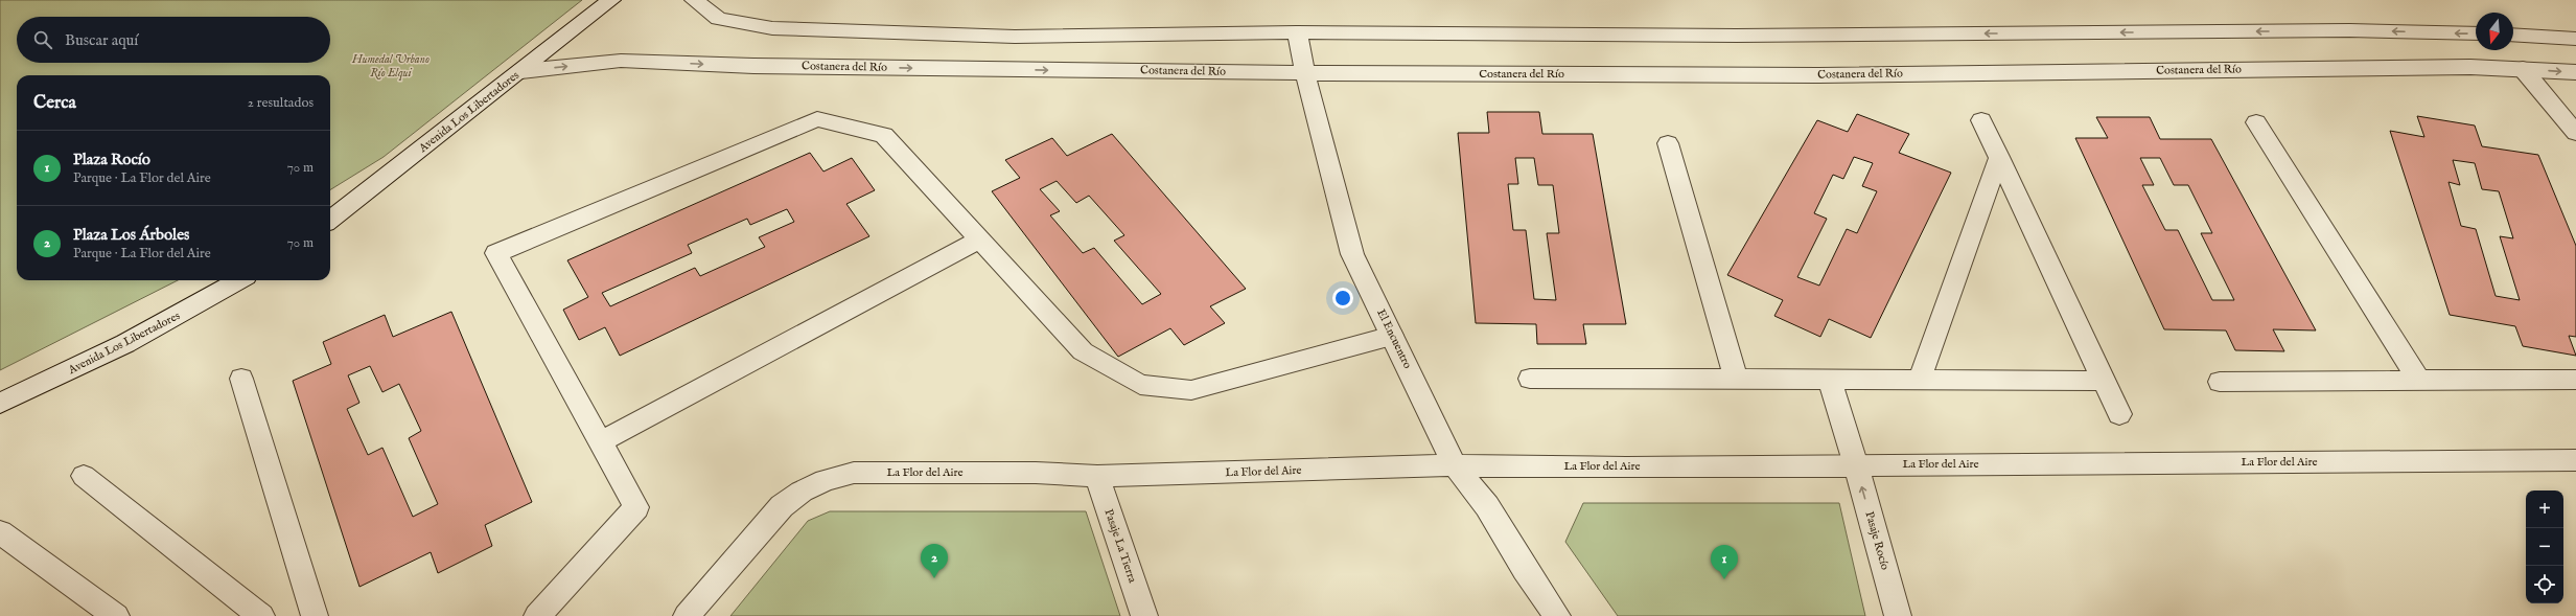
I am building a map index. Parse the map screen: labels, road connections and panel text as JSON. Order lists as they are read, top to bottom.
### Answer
{
  "streets": {
    "street": [
      "Costanera del Río",
      "Avenida Los Libertadores",
      "El Encuentro",
      "La Flor del Aire",
      "Pasaje Rocío",
      "Pasaje La Tierra"
    ]
  },
  "crossings": [
    ["Costanera del Río", "Avenida Los Libertadores"],
    ["Costanera del Río", "El Encuentro"],
    ["El Encuentro", "La Flor del Aire"],
    ["La Flor del Aire", "Pasaje Rocío"],
    ["La Flor del Aire", "Pasaje La Tierra"]
  ],
  "one_way": ["Pasaje Rocío"],
  "parks": ["Humedal Urbano Río Elqui"],
  "north": "bottom",
  "page": {
    "search": "Buscar aquí",
    "heading": ["Cerca", "2 resultados"],
    "list": [
      {
        "mark": "1",
        "name": "Plaza Rocío",
        "note": "Parque · La Flor del Aire",
        "value": "70 m"
      },
      {
        "mark": "2",
        "name": "Plaza Los Árboles",
        "note": "Parque · La Flor del Aire",
        "value": "70 m"
      }
    ],
    "map_buttons": ["+", "−"],
    "pins": ["2", "1"]
  }
}
